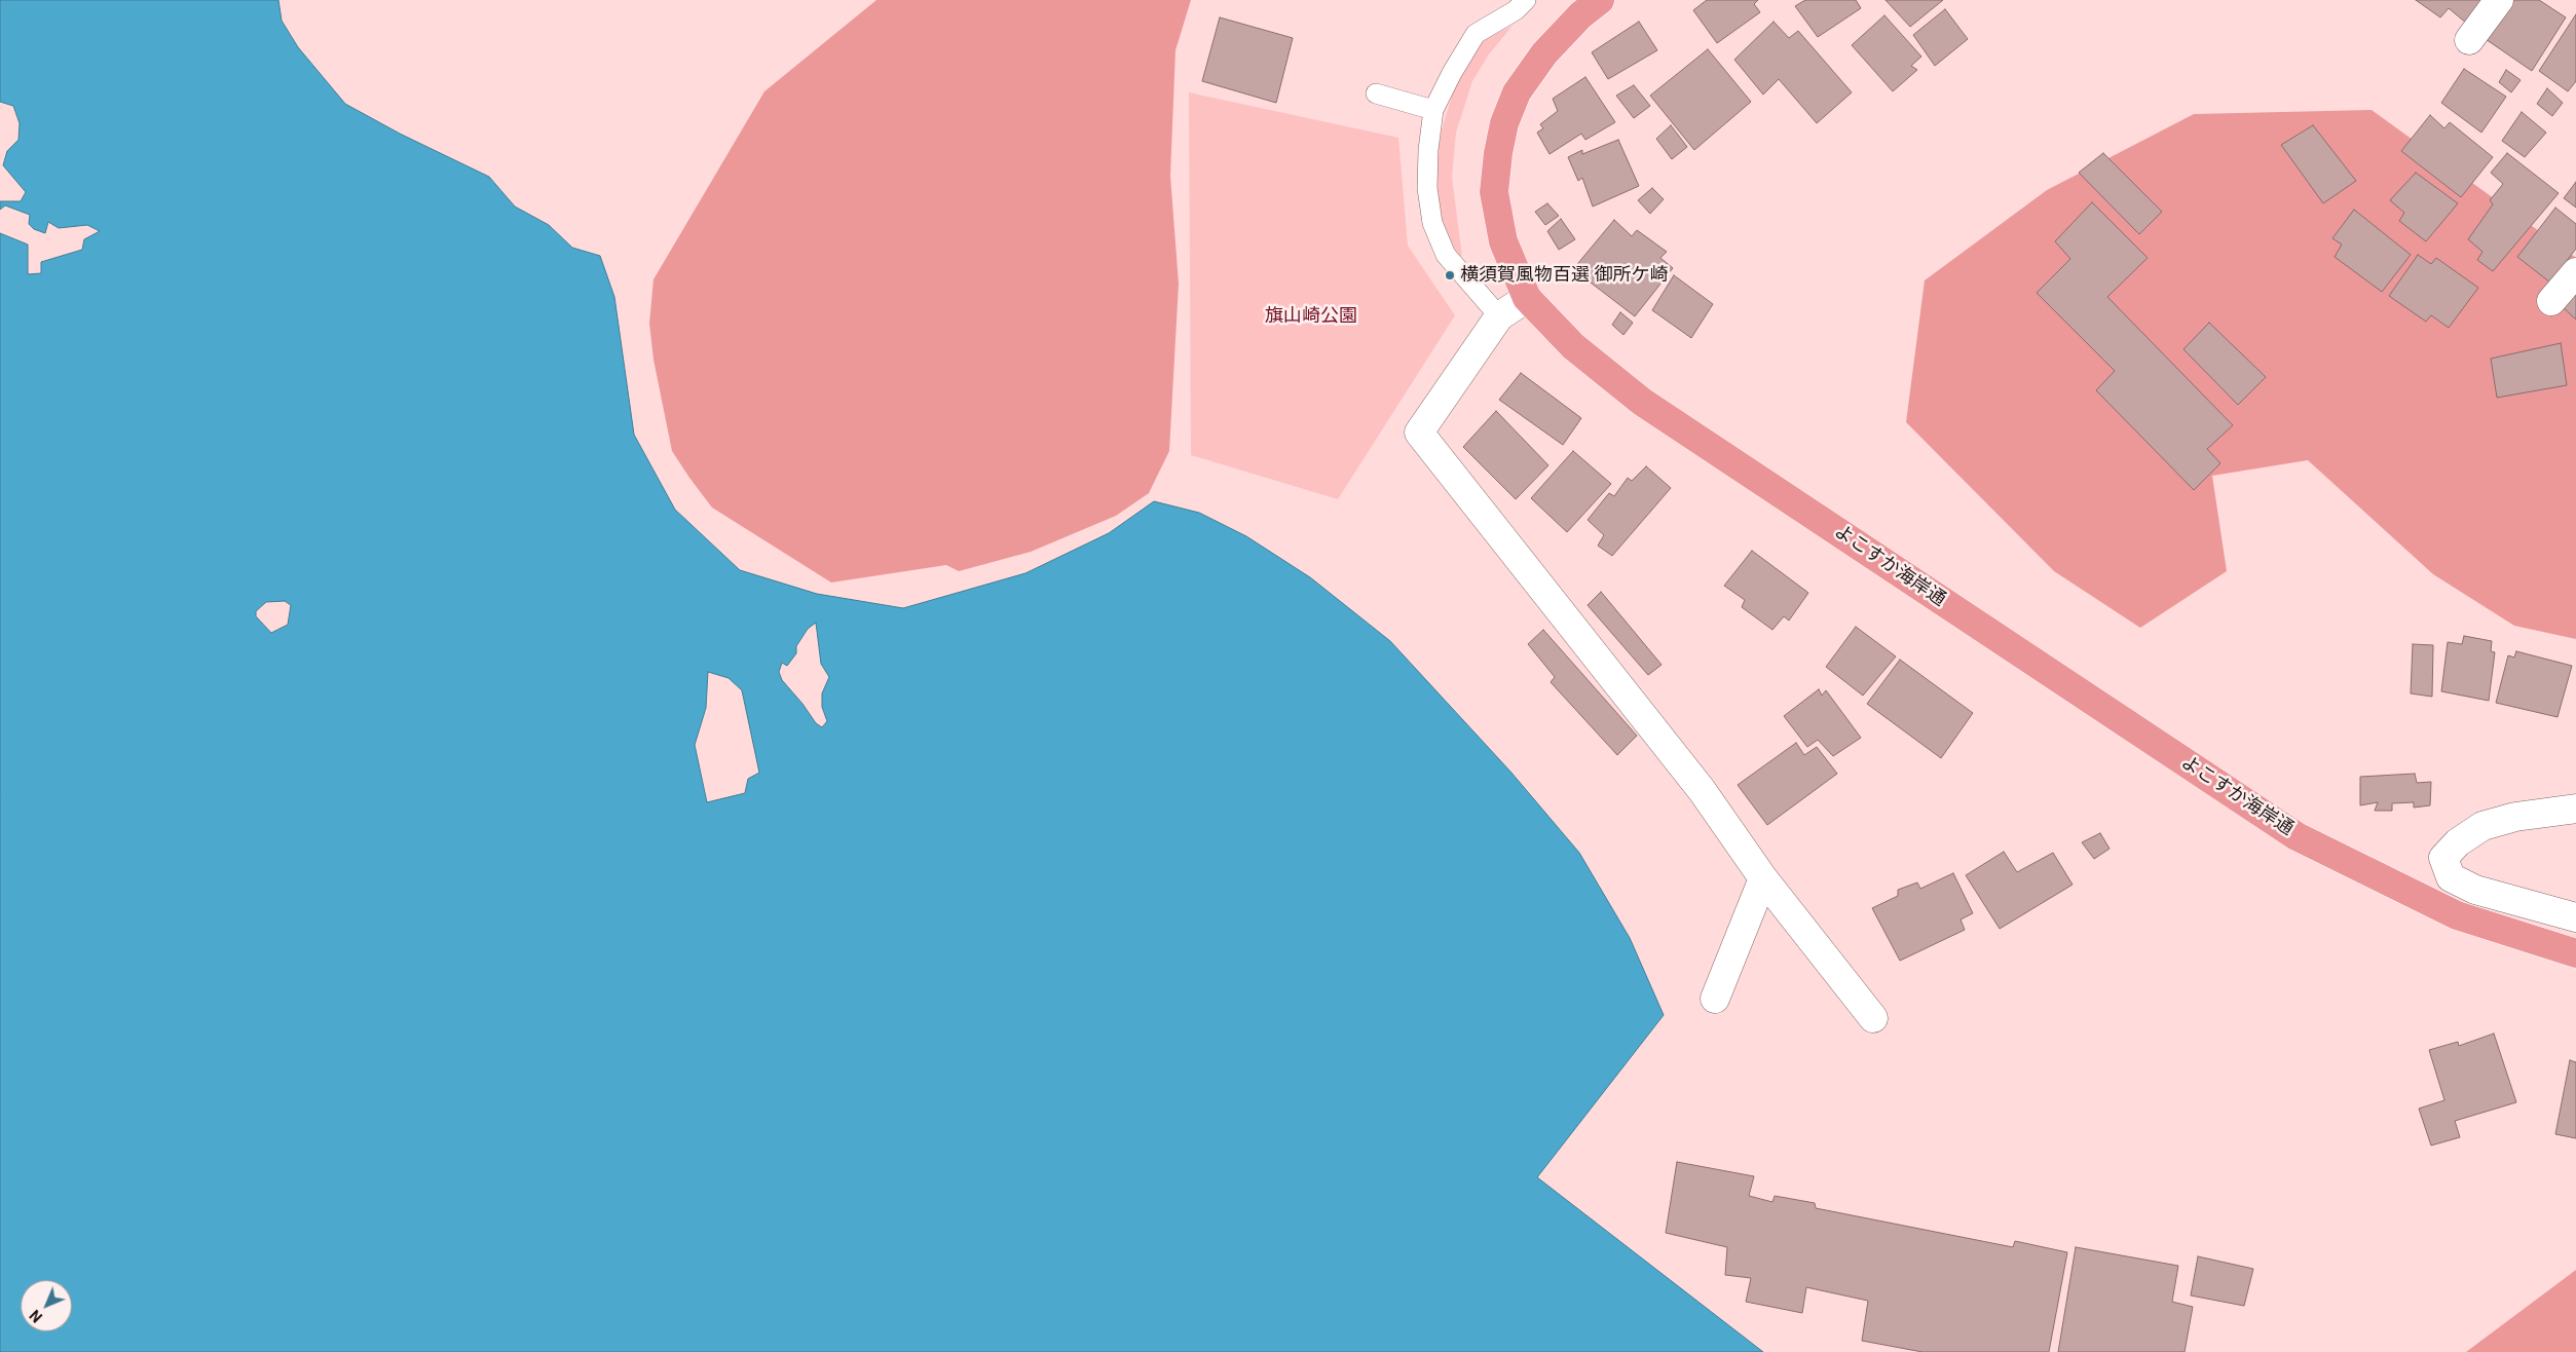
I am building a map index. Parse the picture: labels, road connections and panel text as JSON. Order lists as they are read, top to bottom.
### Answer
{
  "streets": {
    "highway": ["よこすか海岸通"]
  },
  "parks": ["旗山崎公園"],
  "places": ["横須賀風物百選 御所ケ崎"],
  "north": "bottom left"
}
